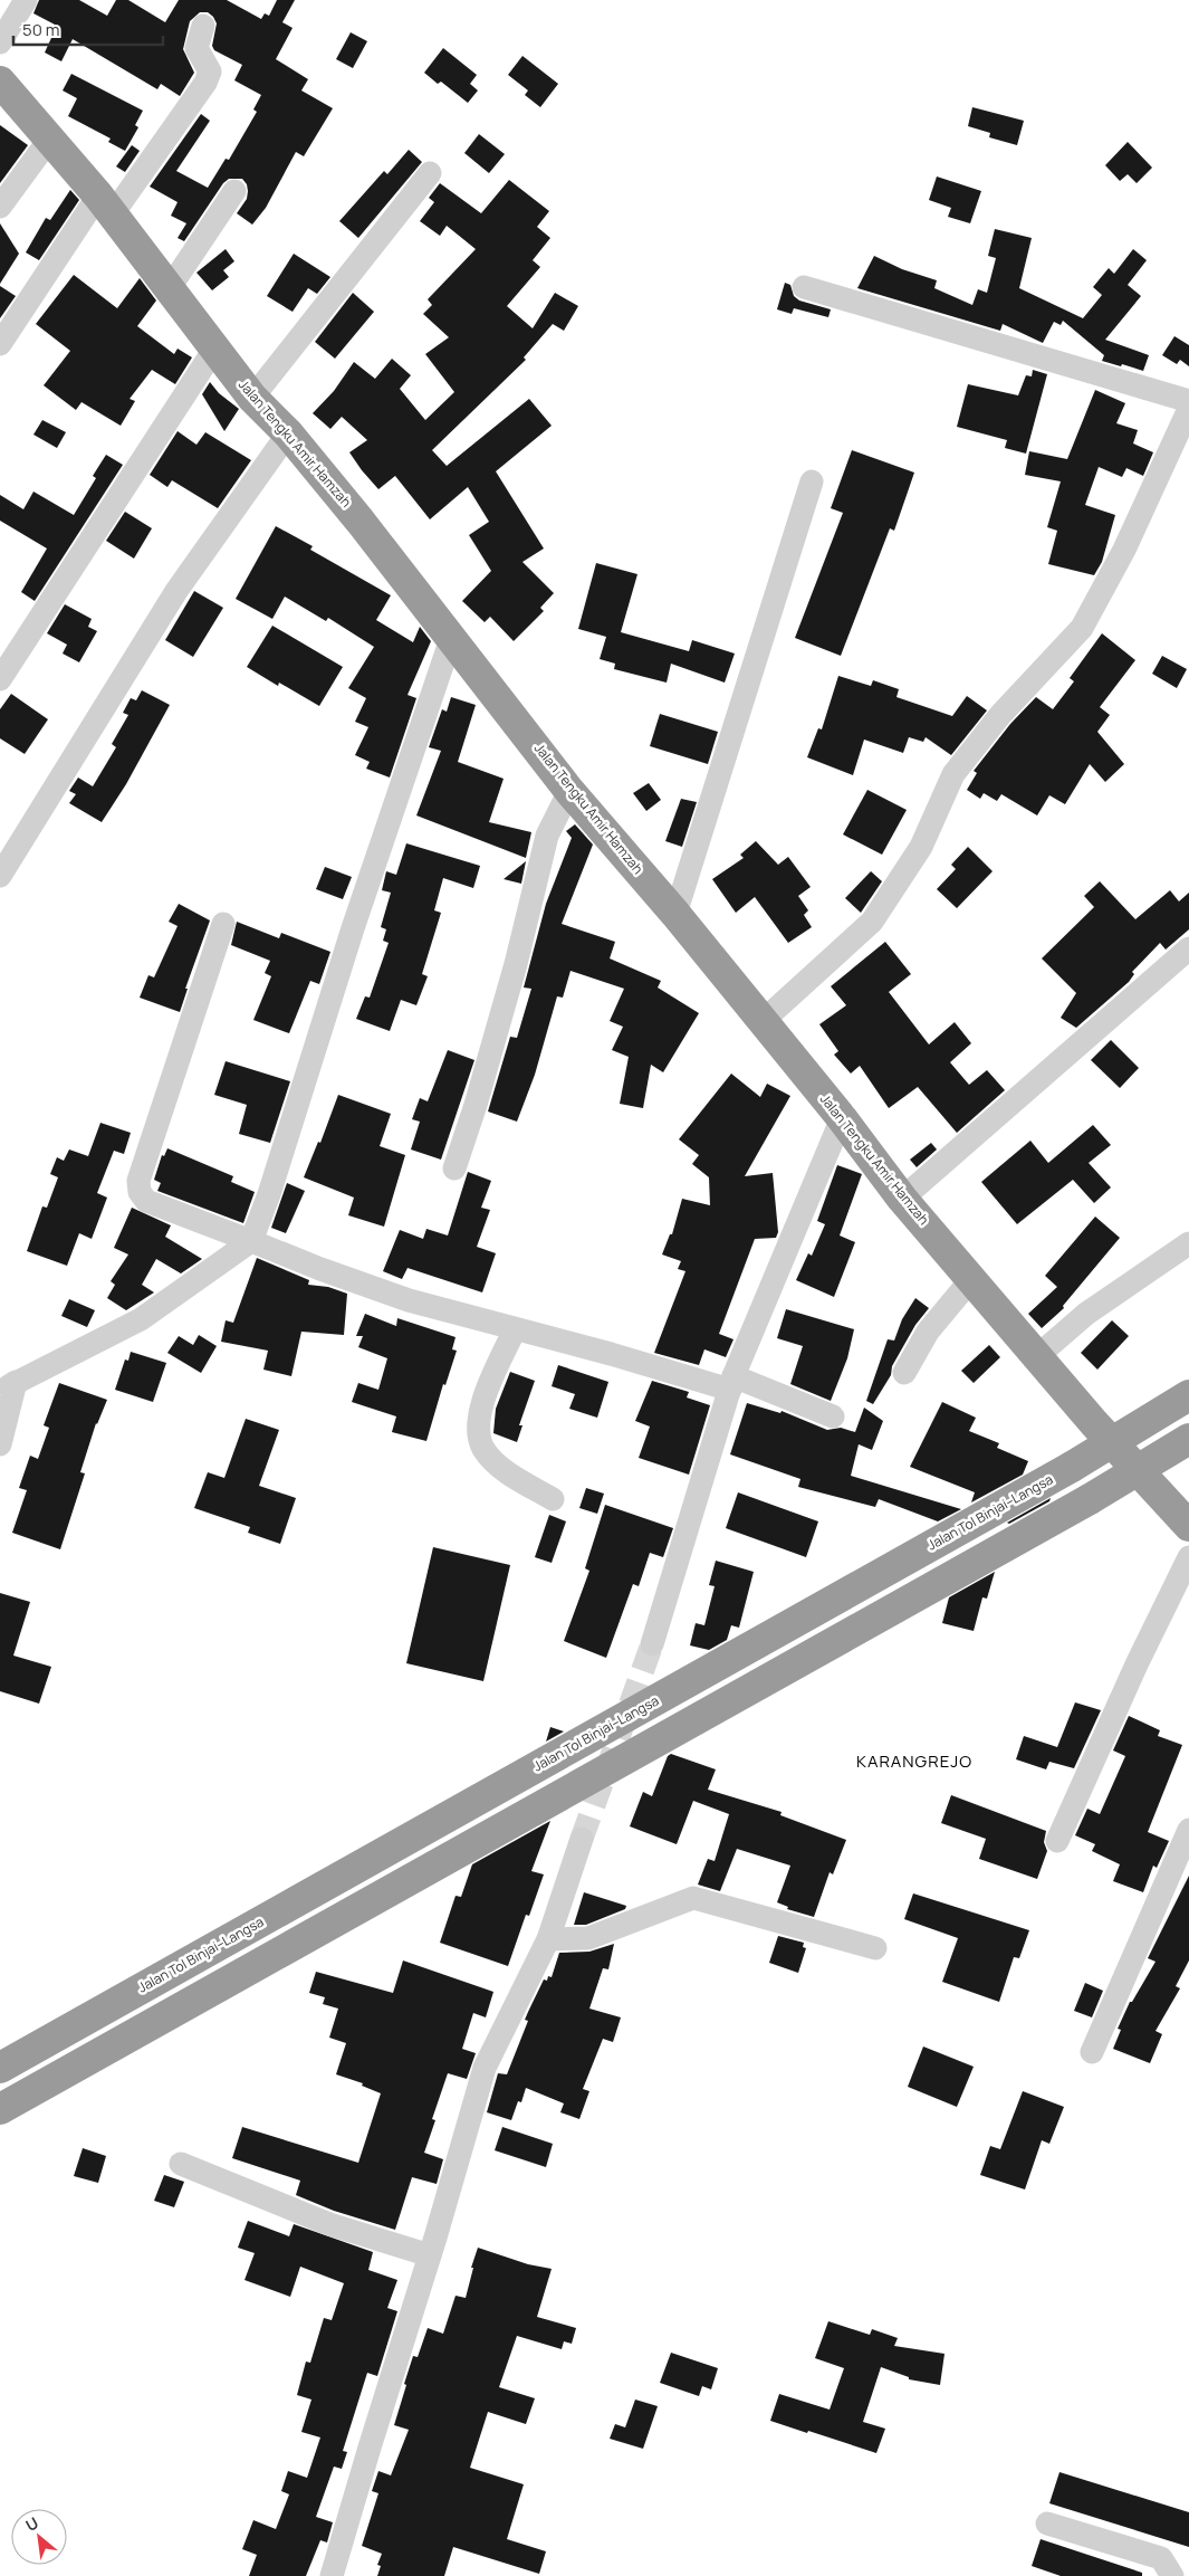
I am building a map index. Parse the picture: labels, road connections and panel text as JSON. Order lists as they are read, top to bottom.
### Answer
{
  "streets": {
    "highway": ["Jalan Tengku Amir Hamzah", "Jalan Tol Binjai–Langsa"]
  },
  "districts": ["KARANGREJO"],
  "scale_bar": "50 m",
  "north": "top left"
}
